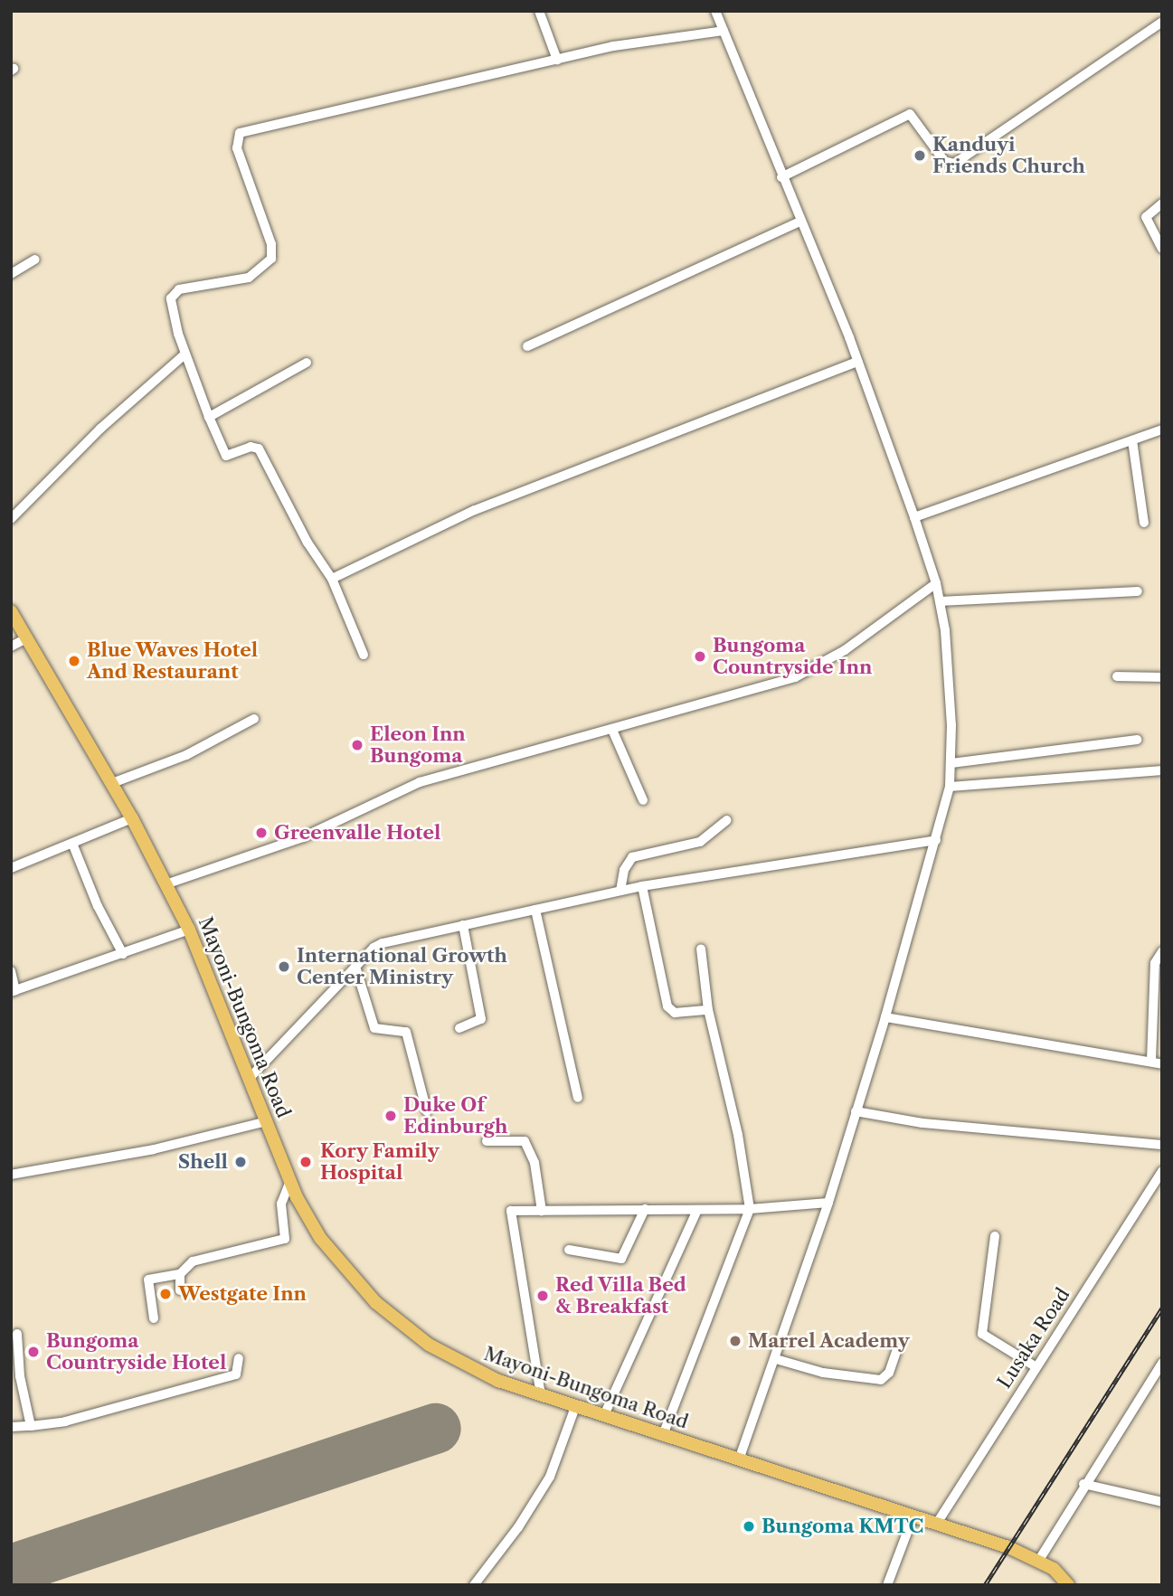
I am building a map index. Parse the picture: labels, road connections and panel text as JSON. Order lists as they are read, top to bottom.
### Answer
{
  "streets": {
    "main road": ["Mayoni-Bungoma Road"],
    "street": ["Lusaka Road"]
  },
  "crossings": [
    ["Mayoni-Bungoma Road", "Lusaka Road"]
  ],
  "places": [
    "Kanduyi Friends Church",
    "Bungoma Countryside Inn",
    "Blue Waves Hotel And Restaurant",
    "Eleon Inn Bungoma",
    "Greenvalle Hotel",
    "International Growth Center Ministry",
    "Duke Of Edinburgh",
    "Shell",
    "Kory Family Hospital",
    "Westgate Inn",
    "Red Villa Bed & Breakfast",
    "Marrel Academy",
    "Bungoma Countryside Hotel",
    "Bungoma KMTC"
  ]
}
